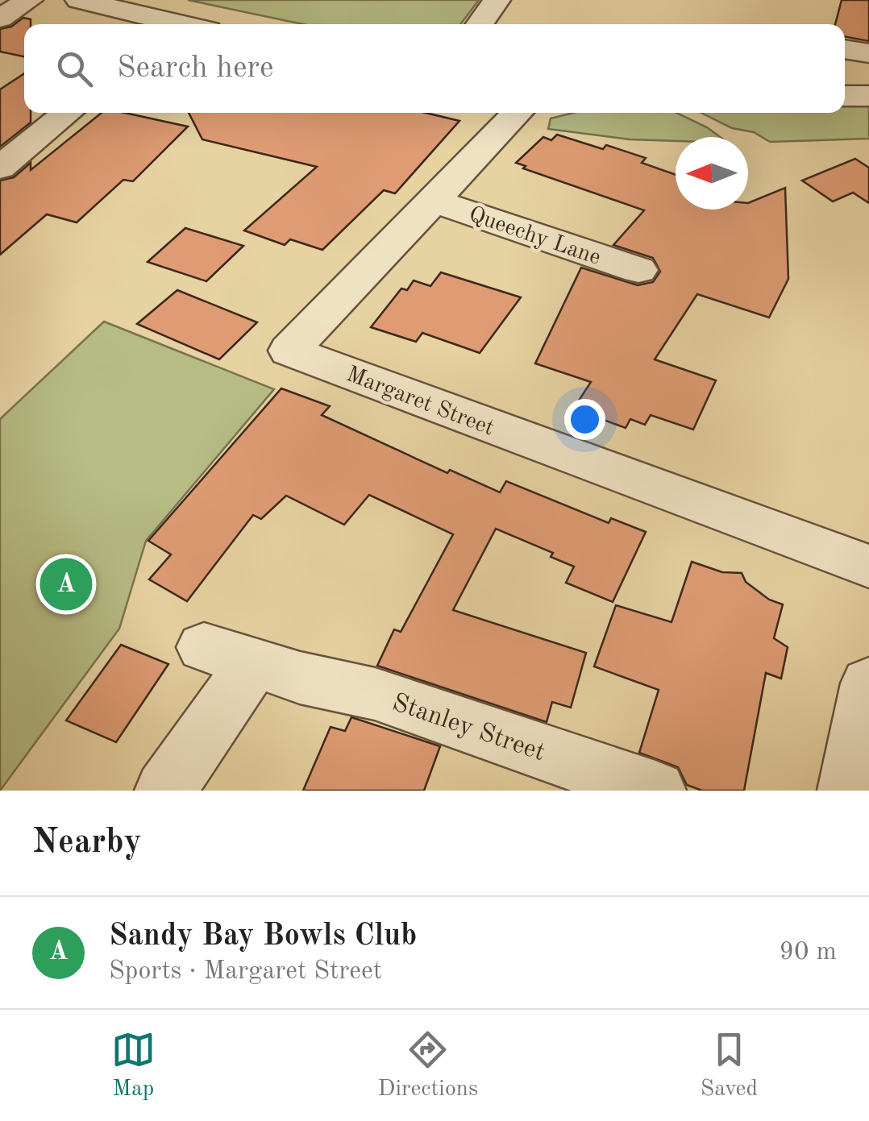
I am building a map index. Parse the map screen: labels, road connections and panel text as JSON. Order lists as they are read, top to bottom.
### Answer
{
  "streets": {
    "street": ["Queechy Lane", "Margaret Street", "Stanley Street"]
  },
  "crossings": [
    ["Queechy Lane", "Margaret Street"]
  ],
  "north": "left",
  "page": {
    "search": "Search here",
    "pins": "A",
    "heading": "Nearby",
    "list": [
      {
        "mark": "A",
        "name": "Sandy Bay Bowls Club",
        "note": "Sports · Margaret Street",
        "value": "90 m"
      }
    ],
    "nav": ["Map", "Directions", "Saved"]
  }
}
